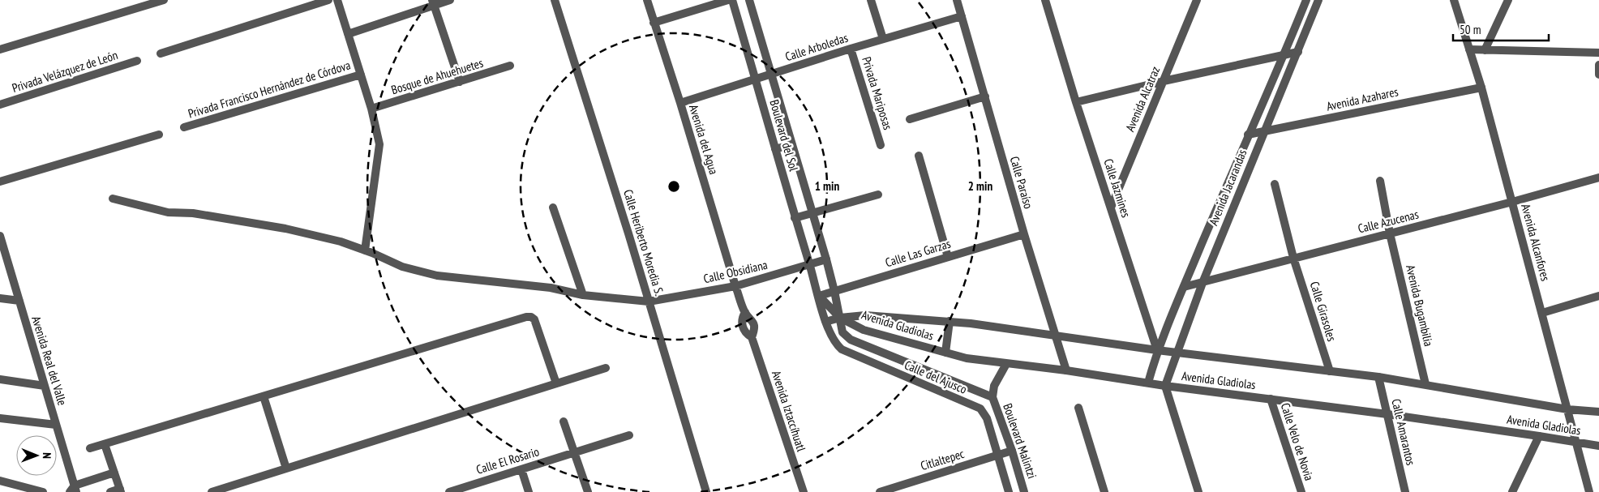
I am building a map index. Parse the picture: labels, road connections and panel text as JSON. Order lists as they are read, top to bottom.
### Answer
{
  "streets": {
    "street": [
      "Calle Arboledas",
      "Privada Velázquez de León",
      "Bosque de Ahuehuetes",
      "Privada Francisco Hernández de Córdova",
      "Privada Mariposas",
      "Avenida Alcatraz",
      "Avenida Azahares",
      "Boulevard del Sol",
      "Avenida del Agua",
      "Calle Paraíso",
      "Avenida Jacarandas",
      "Calle Jazmines",
      "Calle Azucenas",
      "Calle Heriberto Moredia S.",
      "Avenida Alcanfores",
      "Calle Las Garzas",
      "Calle Obsidiana",
      "Avenida Bugambilia",
      "Calle Girasoles",
      "Avenida Gladiolas",
      "Avenida Real del Valle",
      "Calle del Ajusco",
      "Avenida Iztaccíhuatl",
      "Calle Amarantos",
      "Boulevard Malintzi",
      "Calle Velo de Novia",
      "Citlaltepec",
      "Calle El Rosario"
    ]
  },
  "crossings": [
    ["Calle Arboledas", "Privada Mariposas"],
    ["Calle Arboledas", "Boulevard del Sol"],
    ["Calle Arboledas", "Avenida del Agua"],
    ["Calle Arboledas", "Calle Paraíso"],
    ["Avenida Alcatraz", "Calle Jazmines"],
    ["Avenida Azahares", "Avenida Jacarandas"],
    ["Avenida Azahares", "Avenida Alcanfores"],
    ["Boulevard del Sol", "Calle Las Garzas"],
    ["Boulevard del Sol", "Calle Obsidiana"],
    ["Boulevard del Sol", "Avenida Gladiolas"],
    ["Boulevard del Sol", "Calle del Ajusco"],
    ["Avenida del Agua", "Calle Obsidiana"],
    ["Avenida del Agua", "Avenida Iztaccíhuatl"],
    ["Calle Paraíso", "Calle Las Garzas"],
    ["Calle Paraíso", "Avenida Gladiolas"],
    ["Avenida Jacarandas", "Calle Jazmines"],
    ["Avenida Jacarandas", "Calle Azucenas"],
    ["Avenida Jacarandas", "Avenida Gladiolas"],
    ["Calle Jazmines", "Avenida Gladiolas"],
    ["Calle Azucenas", "Avenida Alcanfores"],
    ["Calle Azucenas", "Avenida Bugambilia"],
    ["Calle Azucenas", "Calle Girasoles"],
    ["Calle Heriberto Moredia S.", "Calle Obsidiana"],
    ["Avenida Alcanfores", "Avenida Gladiolas"],
    ["Calle Las Garzas", "Avenida Gladiolas"],
    ["Calle Obsidiana", "Avenida Iztaccíhuatl"],
    ["Avenida Bugambilia", "Avenida Gladiolas"],
    ["Calle Girasoles", "Avenida Gladiolas"],
    ["Avenida Gladiolas", "Calle del Ajusco"],
    ["Avenida Gladiolas", "Calle Amarantos"],
    ["Avenida Gladiolas", "Calle Velo de Novia"],
    ["Calle del Ajusco", "Boulevard Malintzi"],
    ["Calle del Ajusco", "Citlaltepec"],
    ["Boulevard Malintzi", "Citlaltepec"]
  ],
  "scale_bar": "50 m",
  "north": "right",
  "rings": ["1 min", "2 min"]
}
